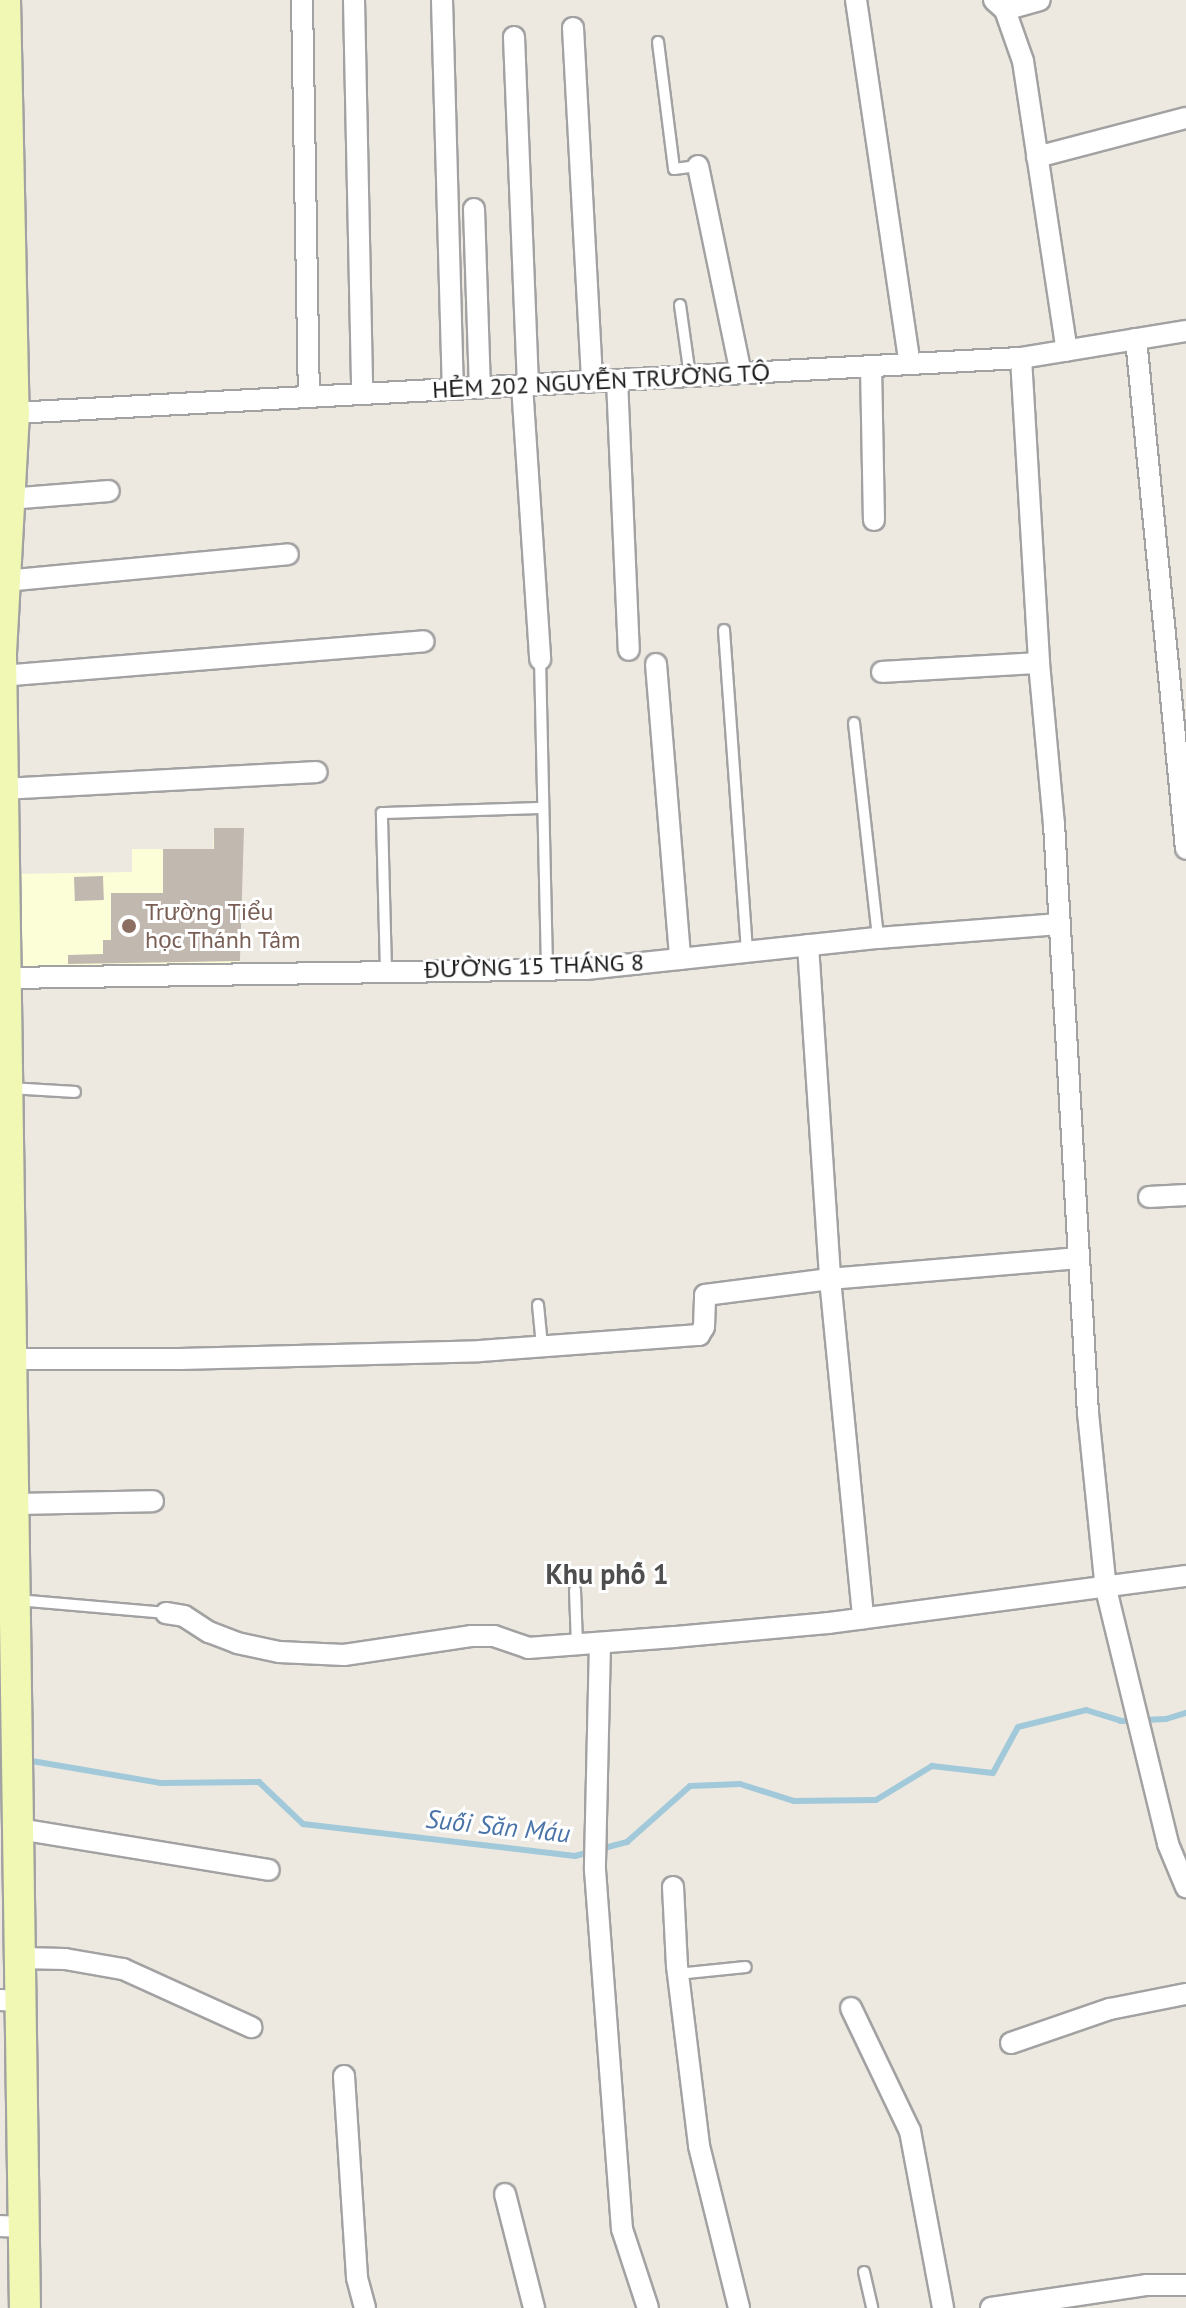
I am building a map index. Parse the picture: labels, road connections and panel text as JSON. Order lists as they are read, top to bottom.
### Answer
{
  "streets": {
    "street": ["HẺM 202 NGUYỄN TRƯỜNG TỘ", "ĐƯỜNG 15 THÁNG 8"]
  },
  "districts": ["Khu phố 1"],
  "water": ["Suối Săn Máu"],
  "places": ["Trường Tiểu học Thánh Tâm"]
}
